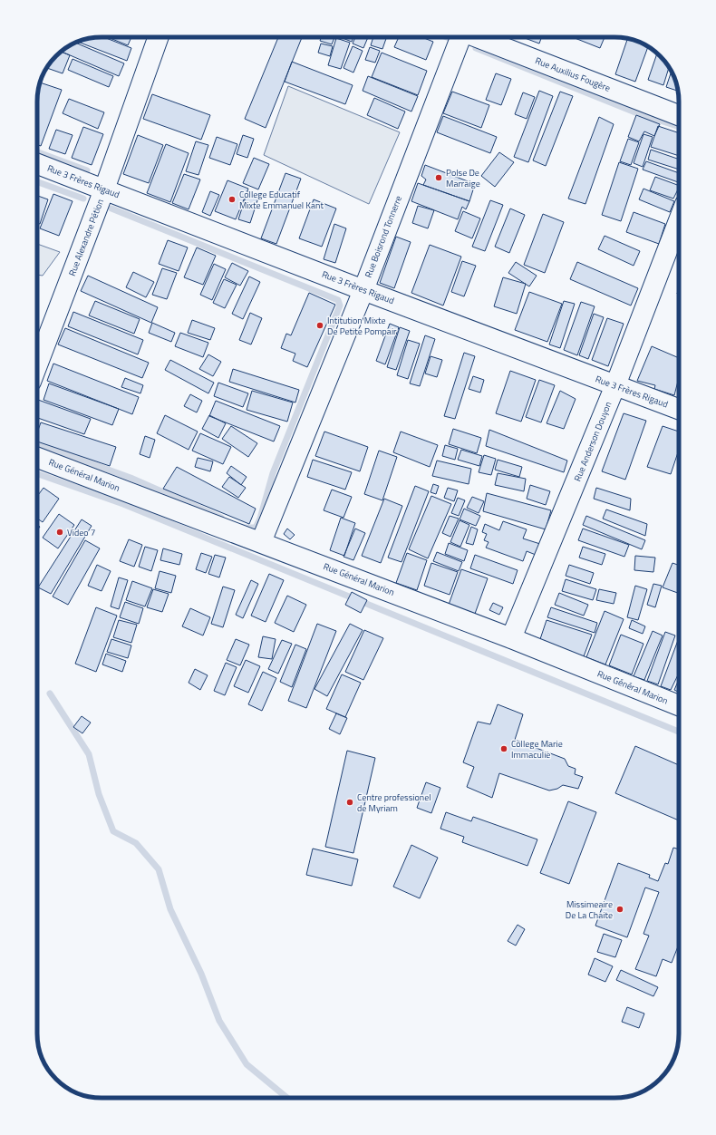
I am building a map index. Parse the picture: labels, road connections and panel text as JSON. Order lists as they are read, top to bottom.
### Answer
{
  "streets": {
    "street": [
      "Rue Auxilius Fougère",
      "Rue 3 Frères Rigaud",
      "Rue Boisrond Tonnerre",
      "Rue Alexandre Pétion",
      "Rue Anderson Douyon",
      "Rue Général Marion"
    ]
  },
  "crossings": [
    ["Rue 3 Frères Rigaud", "Rue Boisrond Tonnerre"],
    ["Rue 3 Frères Rigaud", "Rue Alexandre Pétion"],
    ["Rue 3 Frères Rigaud", "Rue Anderson Douyon"],
    ["Rue Boisrond Tonnerre", "Rue Général Marion"],
    ["Rue Anderson Douyon", "Rue Général Marion"]
  ],
  "places": [
    "Polse De Marraige",
    "College Educatif Mixte Emmanuel Kant",
    "Intitution Mixte De Petite Pompair",
    "Video 7",
    "College Marie Immaculie",
    "Centre professionel de Myriam",
    "Missimeaire De La Chaite"
  ]
}
